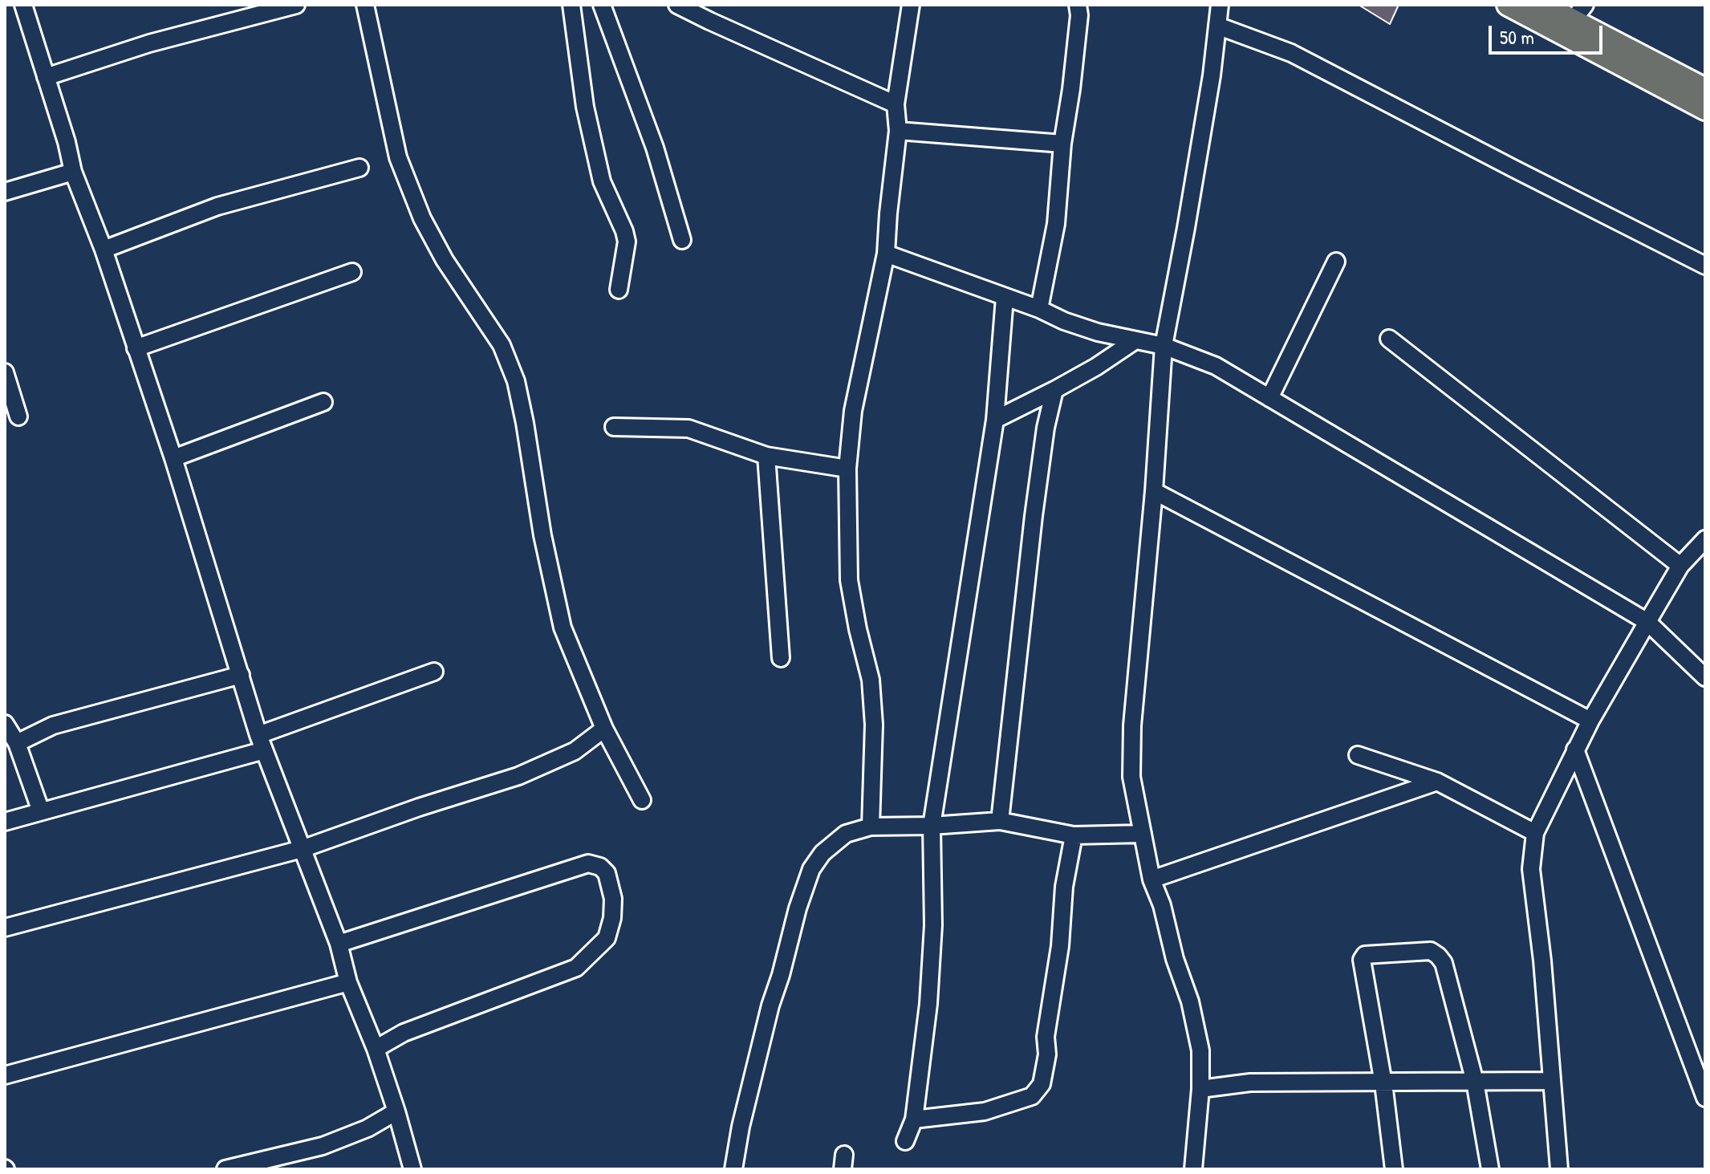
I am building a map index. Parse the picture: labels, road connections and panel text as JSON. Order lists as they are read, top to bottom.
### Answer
{
  "scale_bar": "50 m"
}
